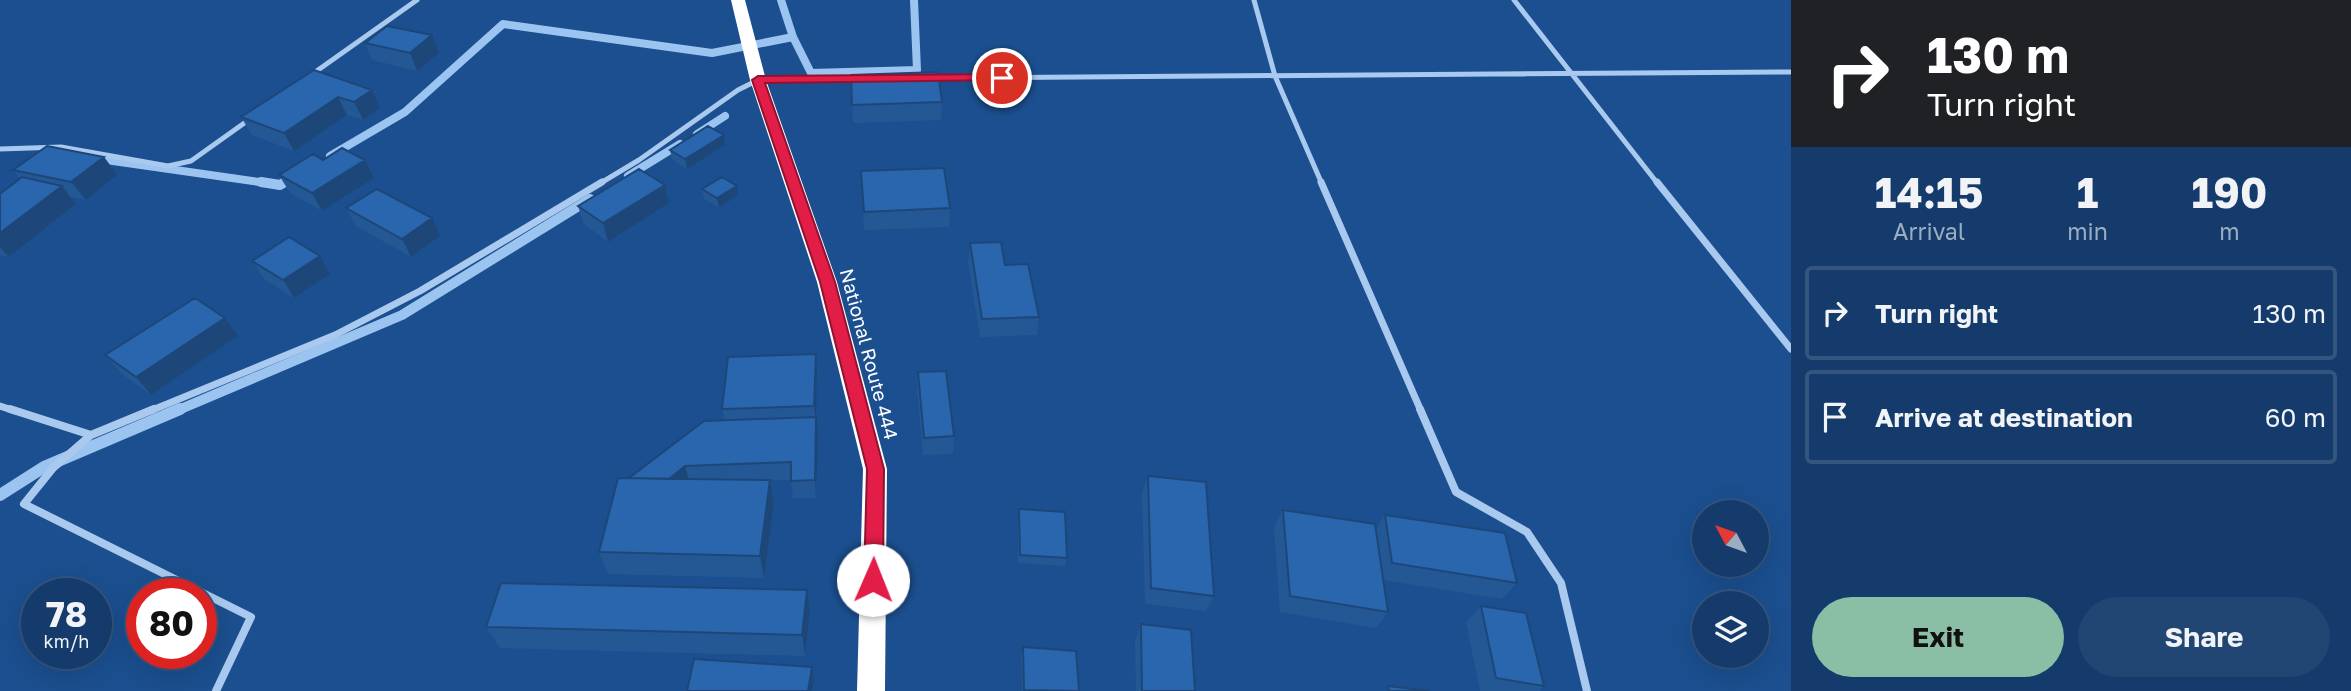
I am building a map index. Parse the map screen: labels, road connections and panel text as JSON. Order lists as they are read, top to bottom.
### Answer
{
  "streets": {
    "highway": ["National Route 444"]
  },
  "north": "top left",
  "page": {
    "turn": ["130 m", "Turn right"],
    "eta": [
      "14:15",
      "Arrival",
      "1",
      "min",
      "190",
      "m"
    ],
    "list": [
      {
        "name": "Turn right",
        "value": "130 m"
      },
      {
        "name": "Arrive at destination",
        "value": "60 m"
      }
    ],
    "speed": "78 km/h",
    "limit": "80",
    "buttons": ["Exit", "Share"]
  }
}
